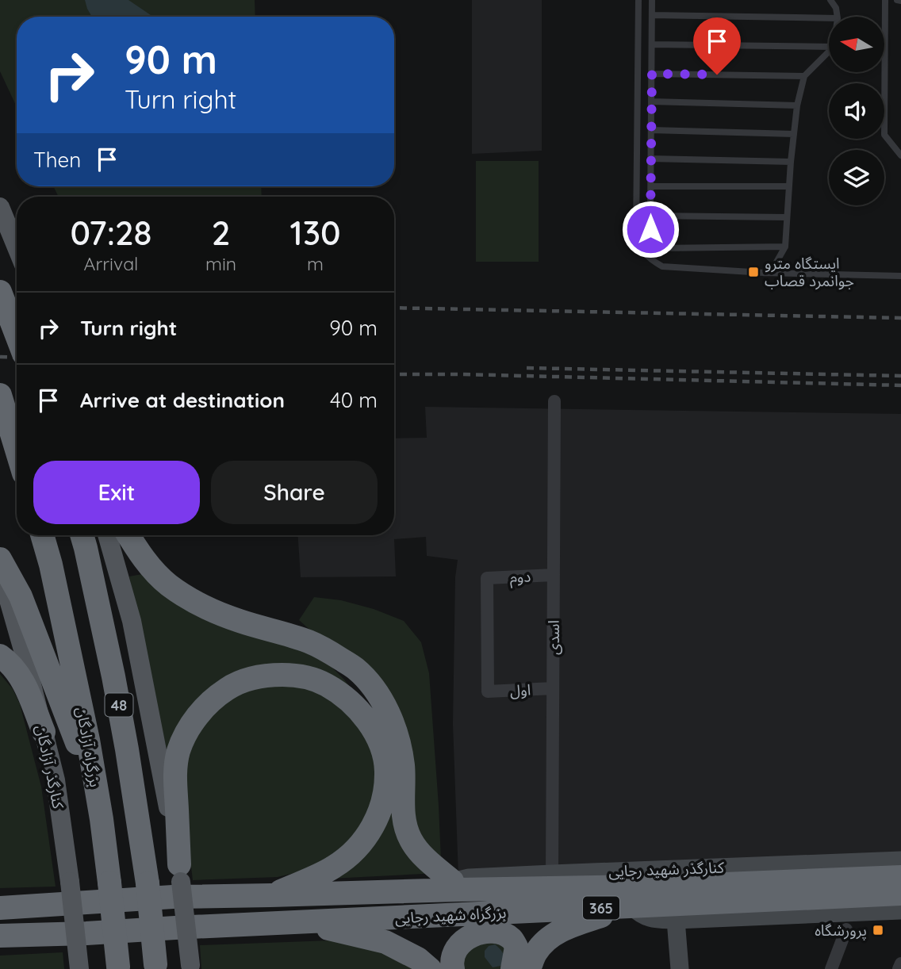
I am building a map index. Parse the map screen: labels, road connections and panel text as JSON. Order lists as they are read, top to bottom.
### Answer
{
  "streets": {
    "highway": [
      "48",
      "بزرگراه آزادگان",
      "365",
      "بزرگراه شهید رجایی"
    ],
    "main road": ["کنارگذر آزادگان"],
    "street": [
      "دوم",
      "اسدی",
      "اول",
      "کنارگذر شهید رجایی"
    ]
  },
  "crossings": [
    ["دوم", "اسدی"],
    ["دوم", "اول"],
    ["اسدی", "اول"],
    ["اسدی", "کنارگذر شهید رجایی"],
    ["کنارگذر شهید رجایی", "بزرگراه شهید رجایی"]
  ],
  "places": {
    "transit": ["ایستگاه مترو جوانمرد قصاب", "پرورشگاه"]
  },
  "north": "left",
  "page": {
    "turn": ["90 m", "Turn right"],
    "then": "Then",
    "eta": [
      "07:28",
      "Arrival",
      "2",
      "min",
      "130",
      "m"
    ],
    "list": [
      {
        "name": "Turn right",
        "value": "90 m"
      },
      {
        "name": "Arrive at destination",
        "value": "40 m"
      }
    ],
    "buttons": ["Exit", "Share"]
  }
}
